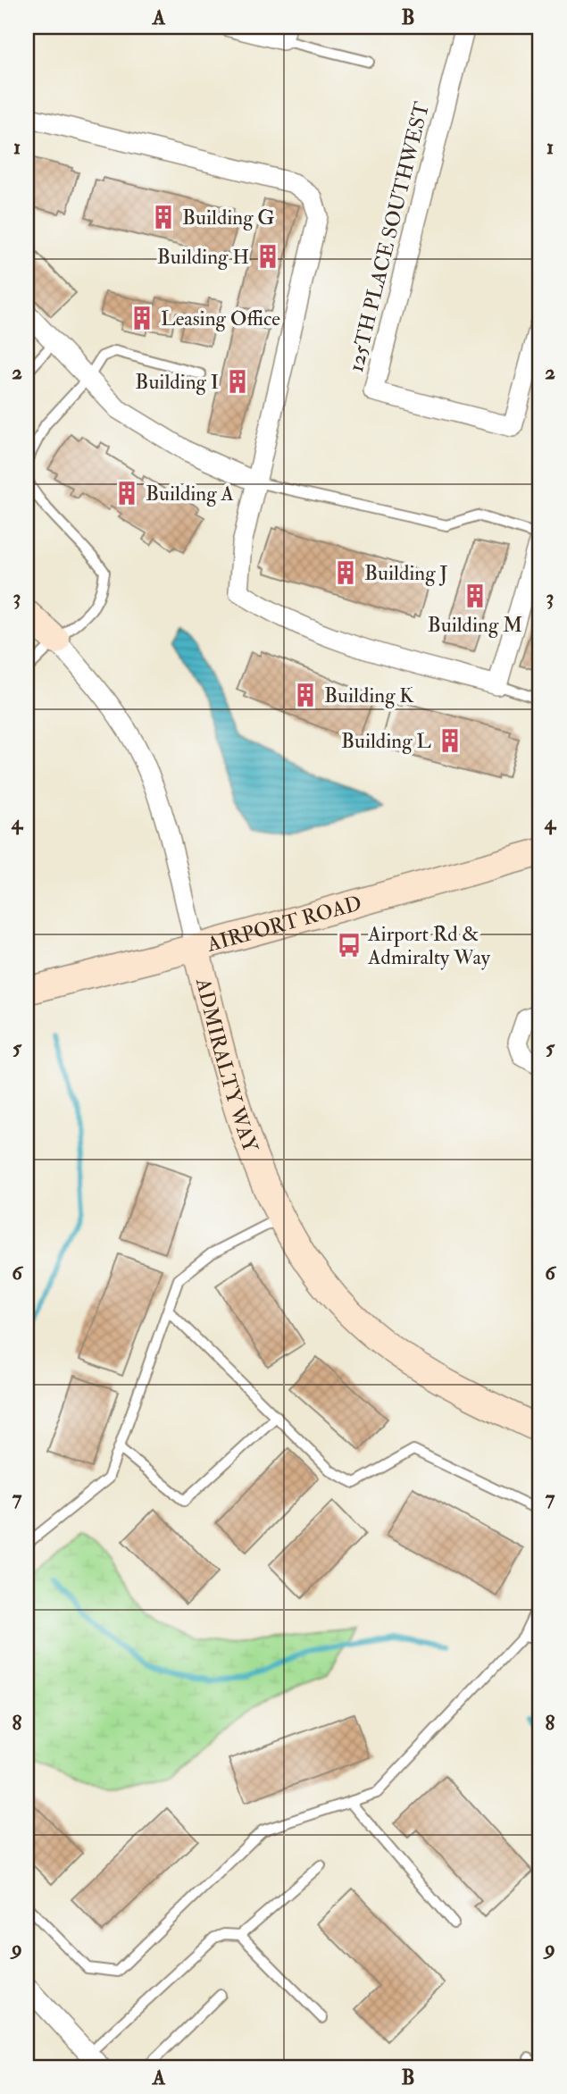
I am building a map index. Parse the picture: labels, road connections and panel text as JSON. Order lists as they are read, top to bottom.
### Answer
{
  "streets": {
    "street": ["125TH PLACE SOUTHWEST", "AIRPORT ROAD", "ADMIRALTY WAY"]
  },
  "crossings": [
    ["AIRPORT ROAD", "ADMIRALTY WAY"]
  ],
  "places": {
    "building": [
      "Building G",
      "Building H",
      "Leasing Office",
      "Building I",
      "Building A",
      "Building J",
      "Building M",
      "Building K",
      "Building L"
    ],
    "bus stop": ["Airport Rd & Admiralty Way"]
  },
  "grid": {
    "columns": ["A", "B"],
    "rows": [
      "1",
      "2",
      "3",
      "4",
      "5",
      "6",
      "7",
      "8",
      "9"
    ]
  }
}
